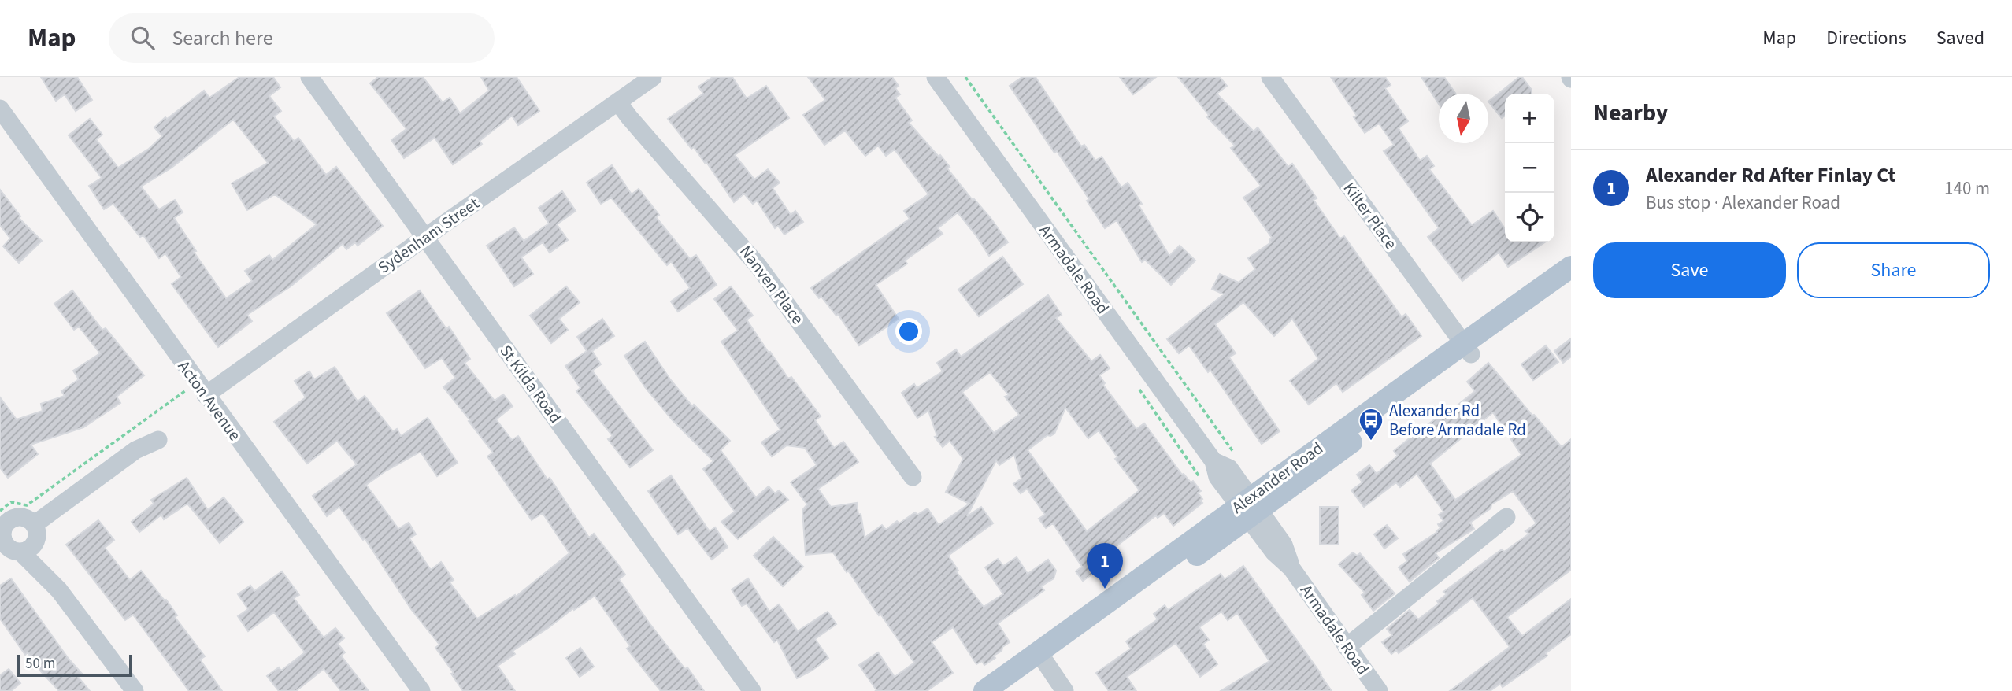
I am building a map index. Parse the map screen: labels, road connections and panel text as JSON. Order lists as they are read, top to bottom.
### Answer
{
  "streets": {
    "main road": ["Alexander Road"],
    "street": [
      "Kilter Place",
      "Sydenham Street",
      "Armadale Road",
      "Nanven Place",
      "St Kilda Road",
      "Acton Avenue"
    ]
  },
  "crossings": [
    ["Kilter Place", "Alexander Road"],
    ["Sydenham Street", "Nanven Place"],
    ["Sydenham Street", "St Kilda Road"],
    ["Sydenham Street", "Acton Avenue"],
    ["Armadale Road", "Alexander Road"]
  ],
  "places": {
    "bus stop": ["Alexander Rd Before Armadale Rd"]
  },
  "scale_bar": "50 m",
  "north": "bottom",
  "page": {
    "header": "Map",
    "search": "Search here",
    "nav": ["Map", "Directions", "Saved"],
    "heading": "Nearby",
    "map_buttons": ["+", "−"],
    "list": [
      {
        "mark": "1",
        "name": "Alexander Rd After Finlay Ct",
        "note": "Bus stop · Alexander Road",
        "value": "140 m"
      }
    ],
    "buttons": ["Save", "Share"],
    "pins": "1",
    "scale": "50 m"
  }
}
